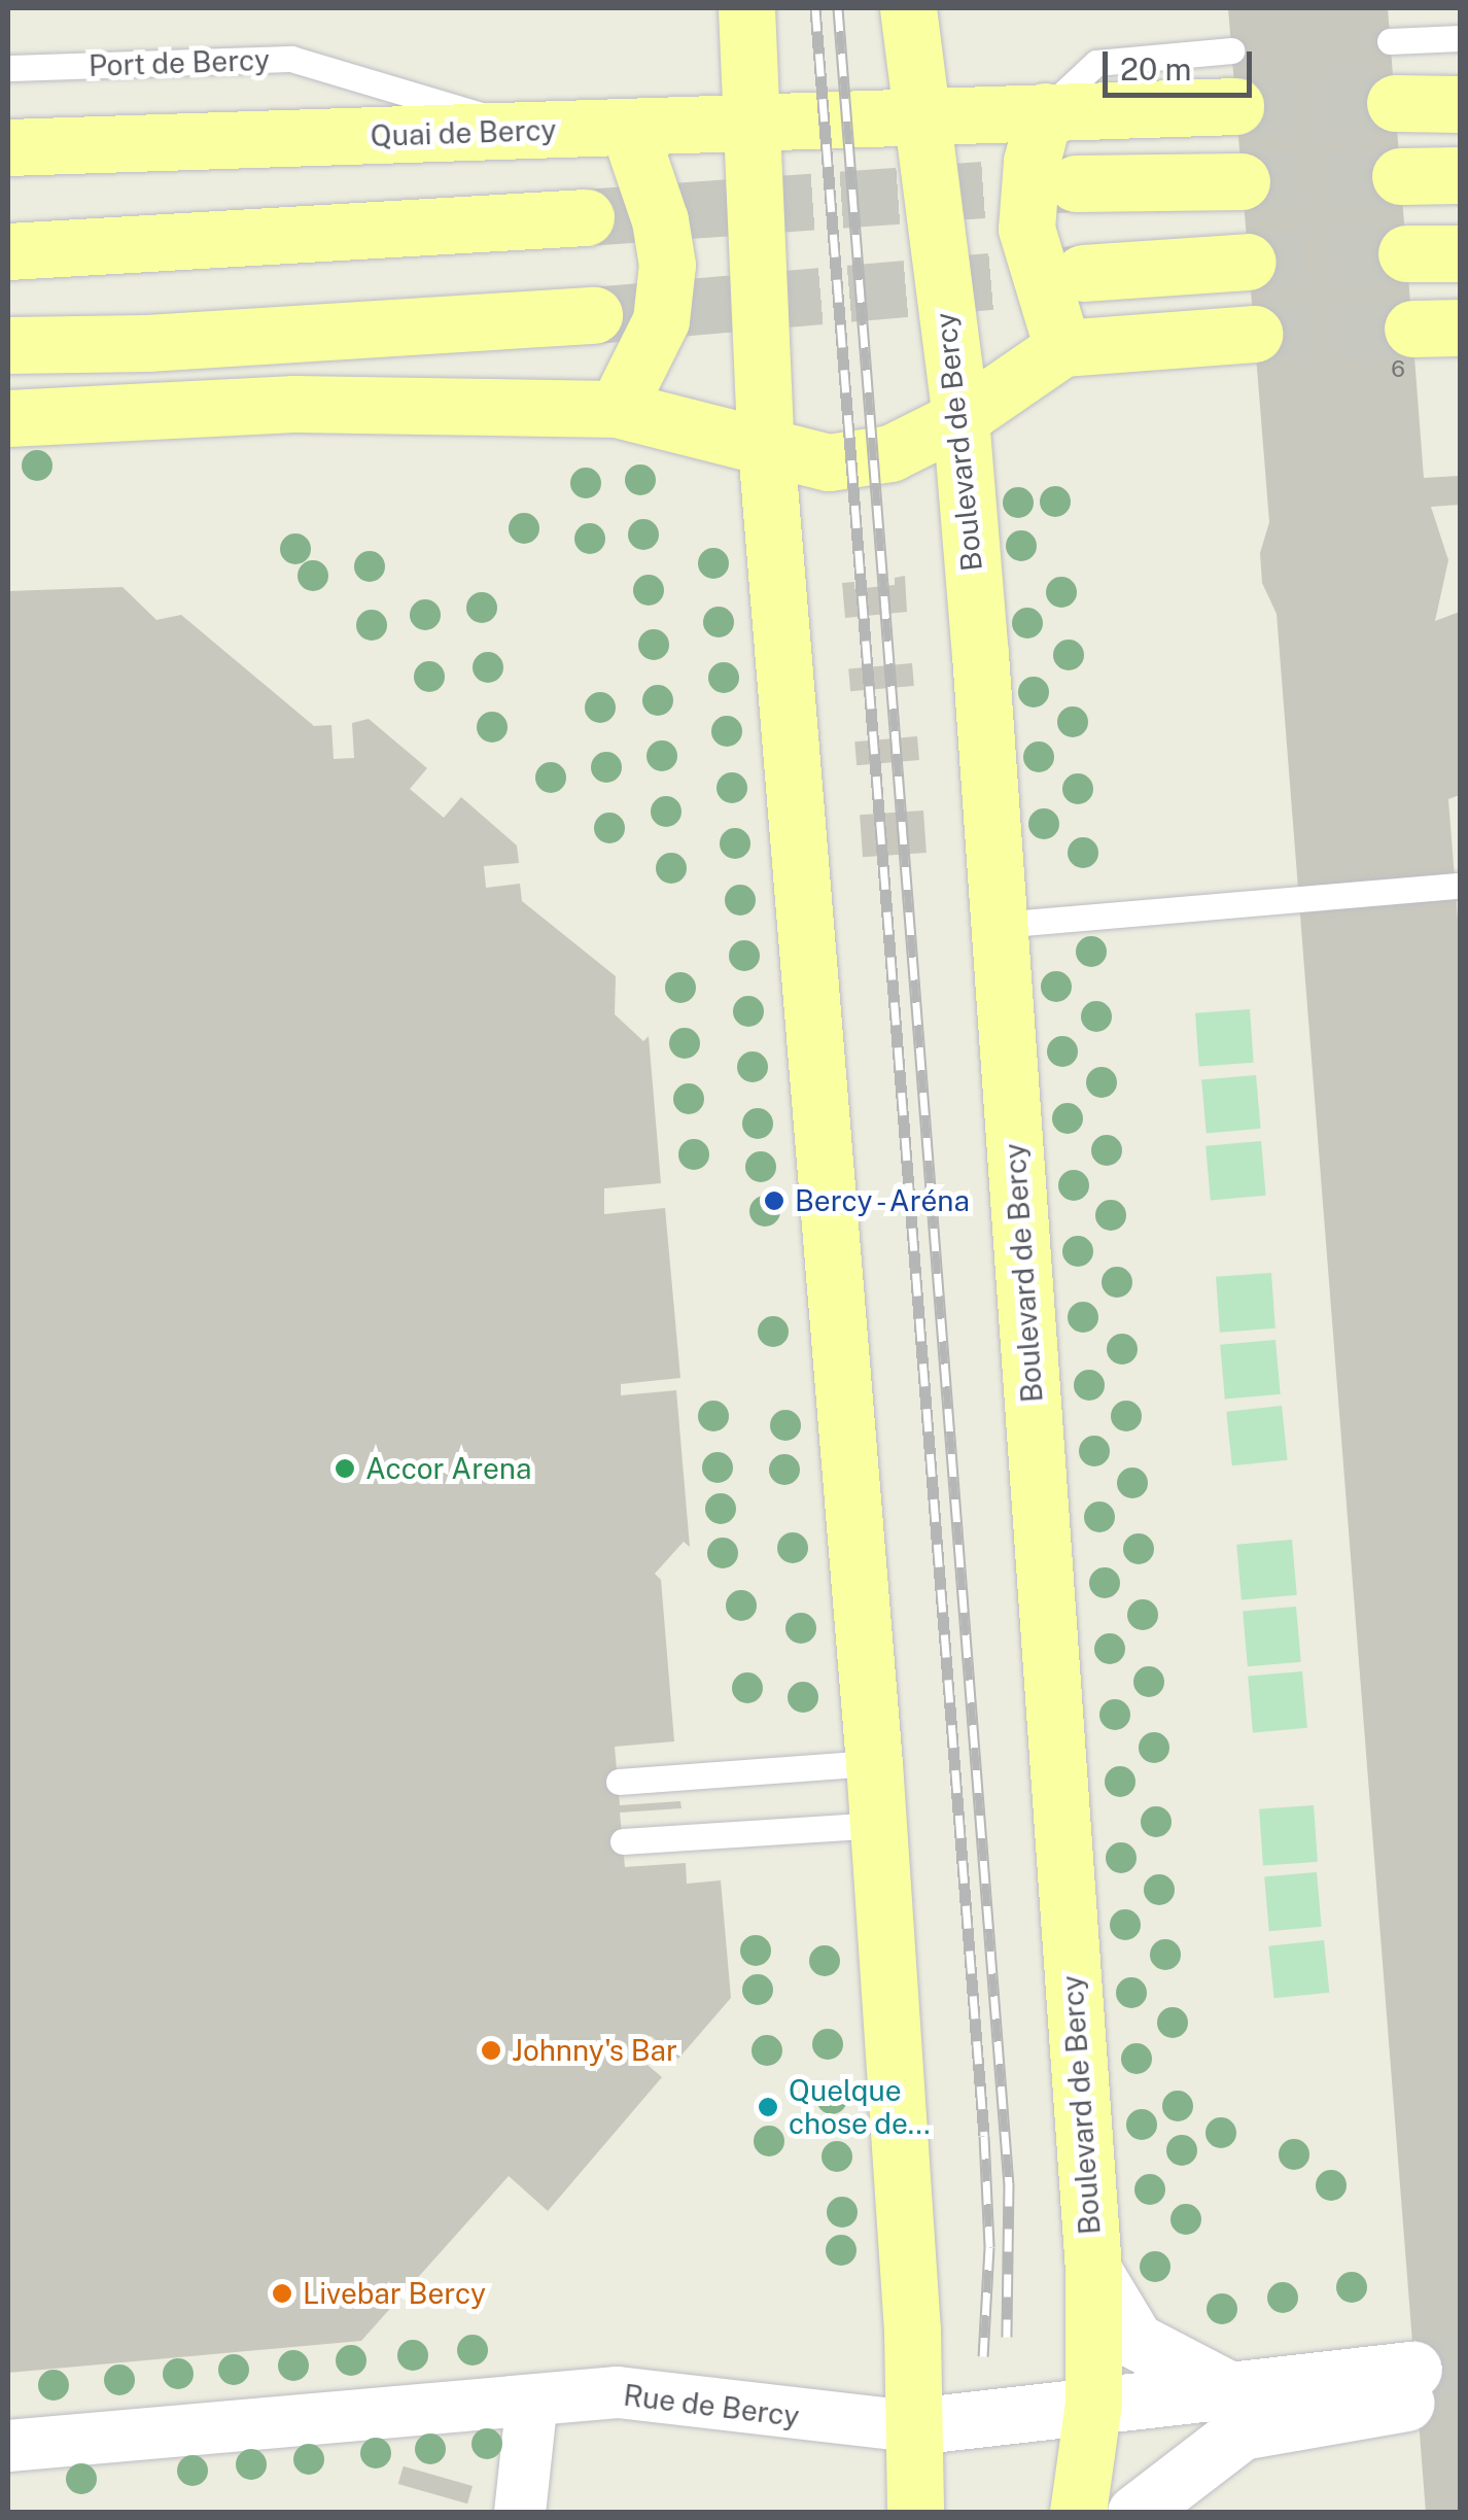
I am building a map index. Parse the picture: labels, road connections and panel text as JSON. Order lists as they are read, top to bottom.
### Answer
{
  "streets": {
    "main road": ["Quai de Bercy", "Boulevard de Bercy"],
    "street": ["Rue de Bercy"],
    "lane": ["Port de Bercy"]
  },
  "crossings": [
    ["Port de Bercy", "Quai de Bercy"],
    ["Quai de Bercy", "Boulevard de Bercy"],
    ["Boulevard de Bercy", "Rue de Bercy"]
  ],
  "places": [
    "Bercy - Aréna",
    "Accor Arena",
    "Johnny's Bar",
    "Quelque chose de...",
    "Livebar Bercy"
  ],
  "house_numbers": ["6"],
  "scale_bar": "20 m"
}
